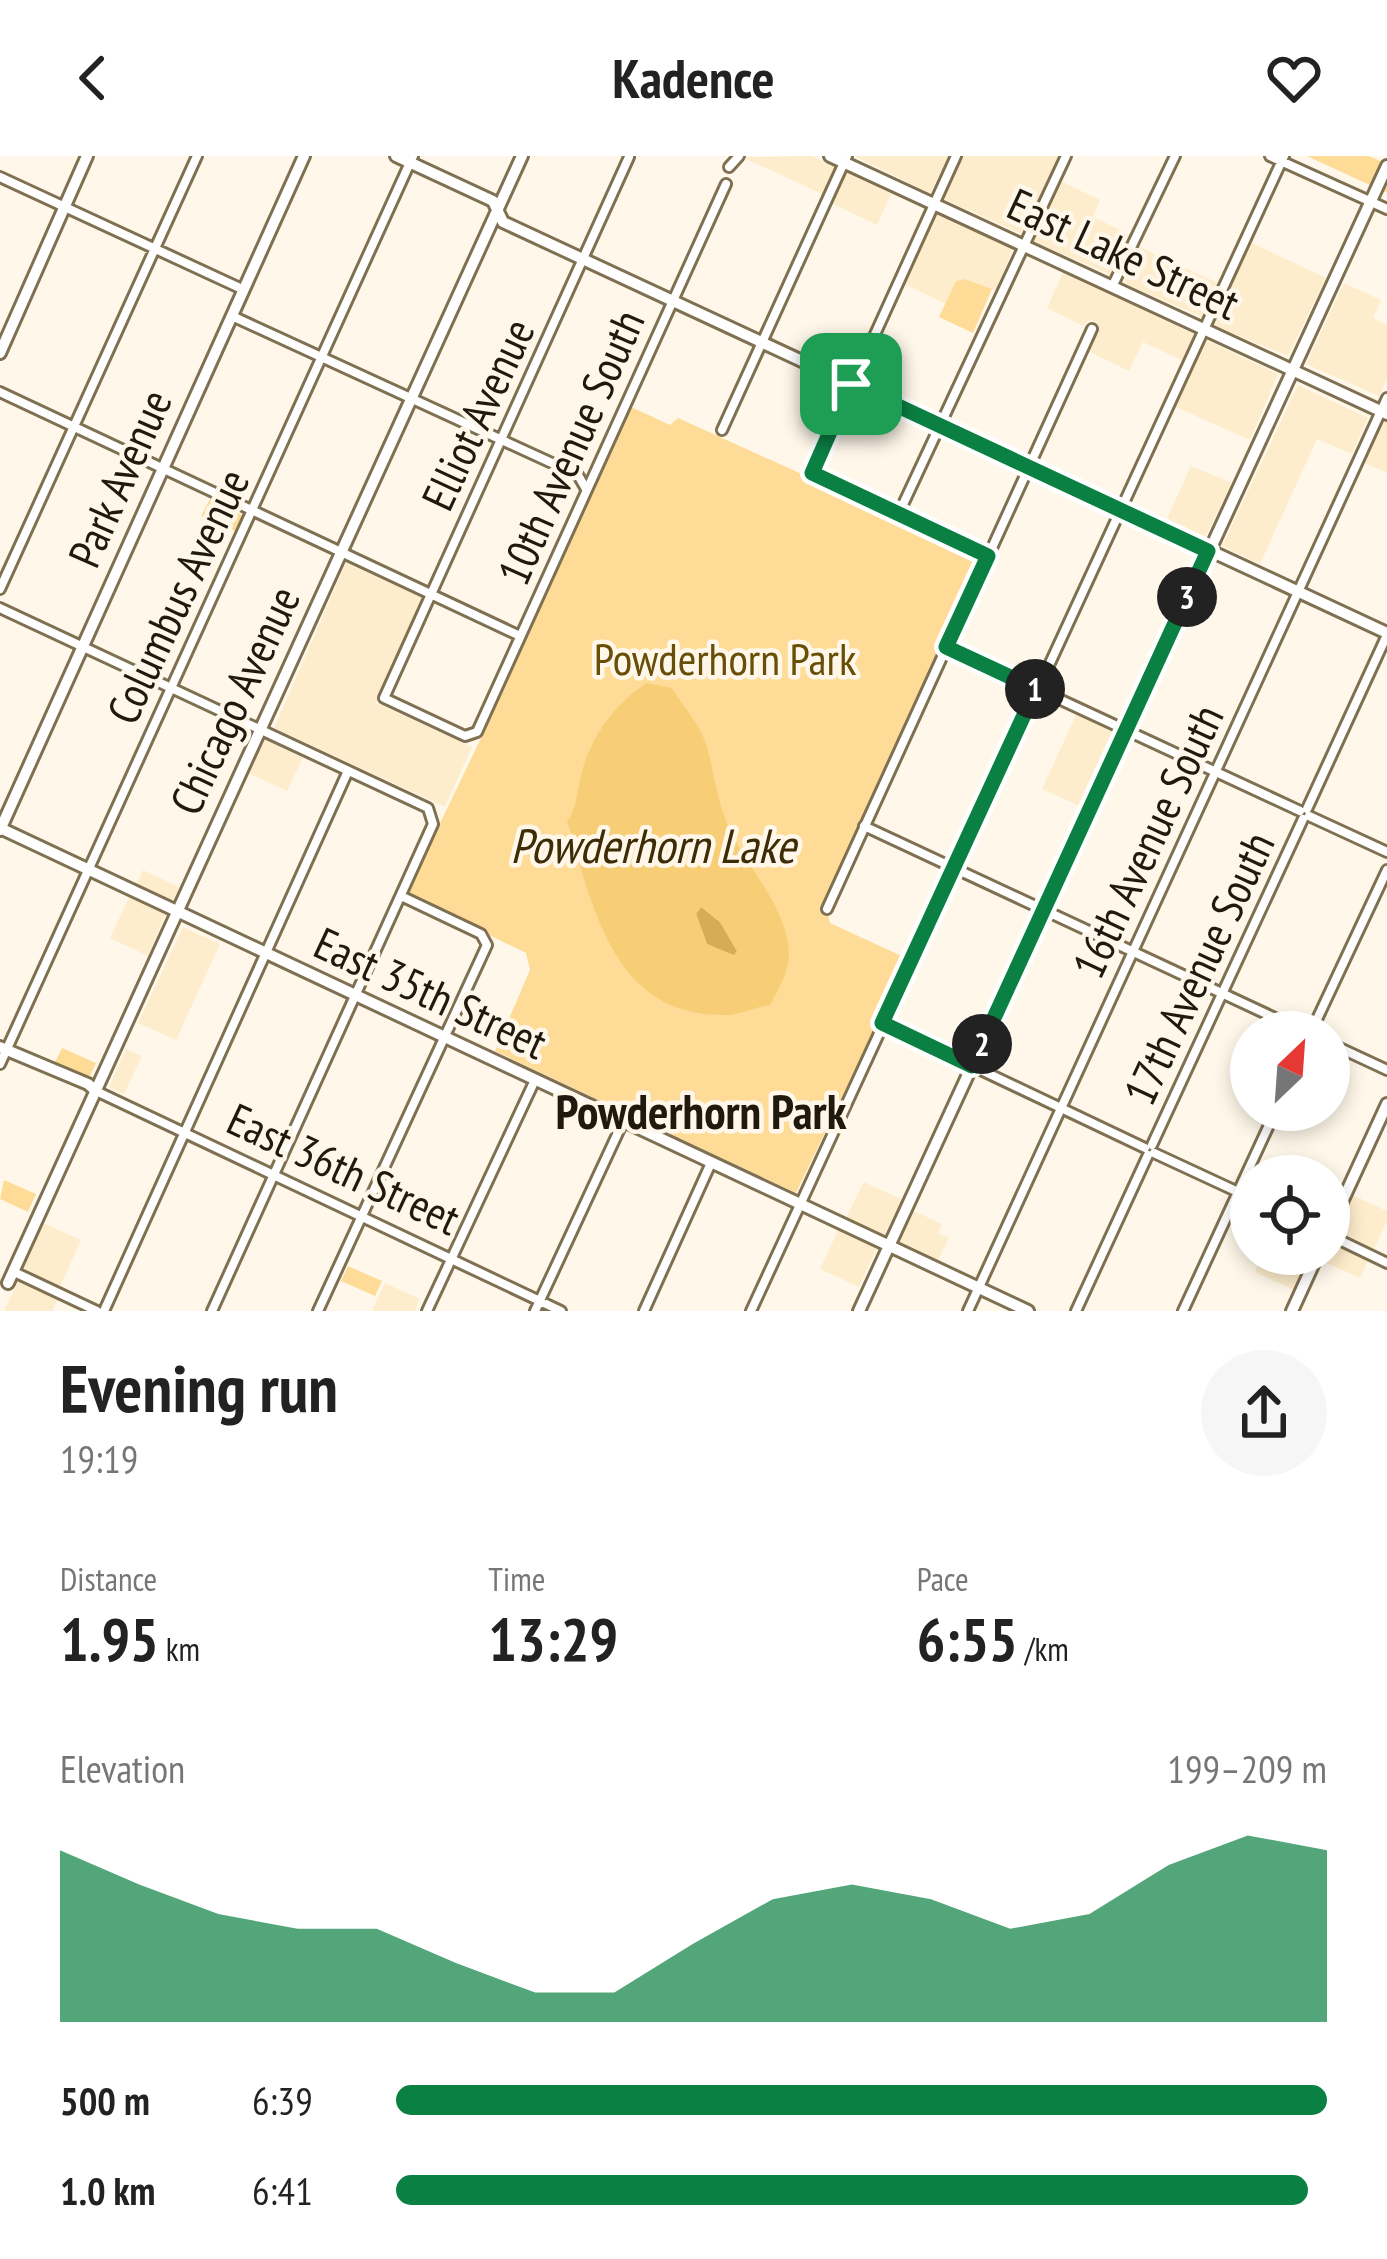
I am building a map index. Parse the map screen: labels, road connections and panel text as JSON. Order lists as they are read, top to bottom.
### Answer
{
  "streets": {
    "street": [
      "East Lake Street",
      "Elliot Avenue",
      "10th Avenue South",
      "Park Avenue",
      "Columbus Avenue",
      "Chicago Avenue",
      "16th Avenue South",
      "17th Avenue South",
      "East 35th Street",
      "East 36th Street"
    ]
  },
  "crossings": [
    ["East Lake Street", "16th Avenue South"],
    ["Elliot Avenue", "10th Avenue South"],
    ["Park Avenue", "East 35th Street"],
    ["Columbus Avenue", "East 35th Street"],
    ["Columbus Avenue", "East 36th Street"],
    ["Chicago Avenue", "East 35th Street"],
    ["Chicago Avenue", "East 36th Street"],
    ["16th Avenue South", "East 35th Street"]
  ],
  "districts": ["Powderhorn Park"],
  "water": ["Powderhorn Lake"],
  "parks": ["Powderhorn Park"],
  "north": "top right",
  "page": {
    "header": "Kadence",
    "pins": ["3", "1", "2"],
    "heading": ["Evening run", "19:19"],
    "stats": [
      ["Distance", "1.95 km"],
      ["Time", "13:29"],
      ["Pace", "6:55 /km"]
    ],
    "chart": ["Elevation", "199–209 m"],
    "list": [
      {
        "name": "500 m",
        "note": "6:39"
      },
      {
        "name": "1.0 km",
        "note": "6:41"
      }
    ]
  }
}
